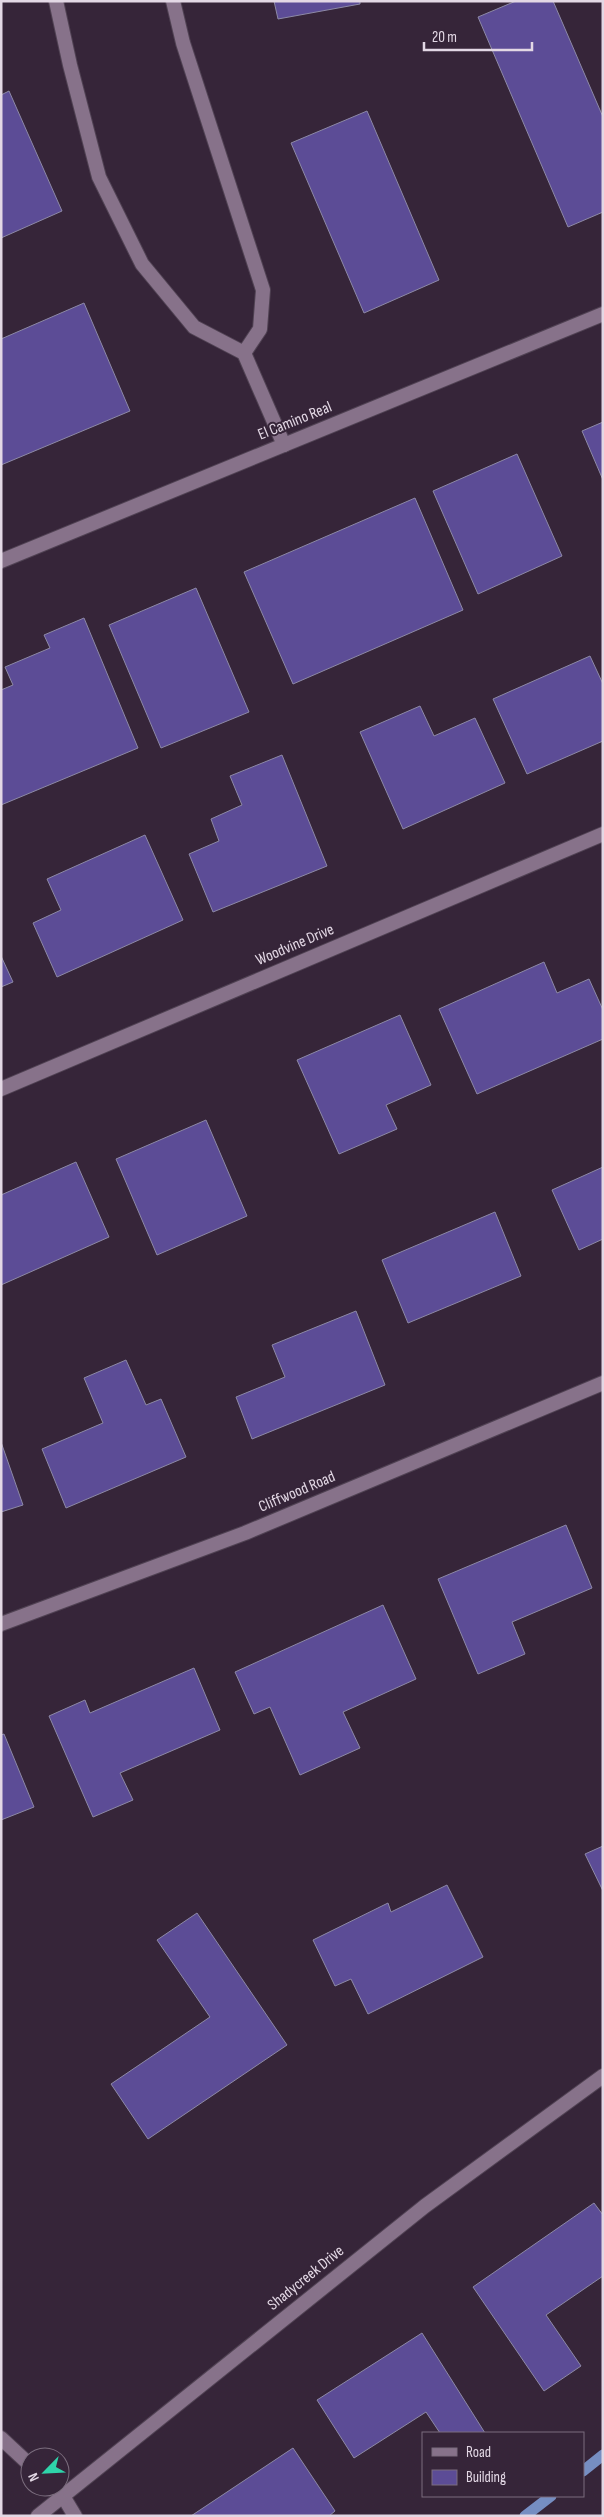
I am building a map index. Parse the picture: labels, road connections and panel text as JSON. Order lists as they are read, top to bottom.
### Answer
{
  "streets": {
    "street": [
      "El Camino Real",
      "Woodvine Drive",
      "Cliffwood Road",
      "Shadycreek Drive"
    ]
  },
  "legend": ["Road", "Building"],
  "scale_bar": "20 m",
  "north": "bottom left"
}
